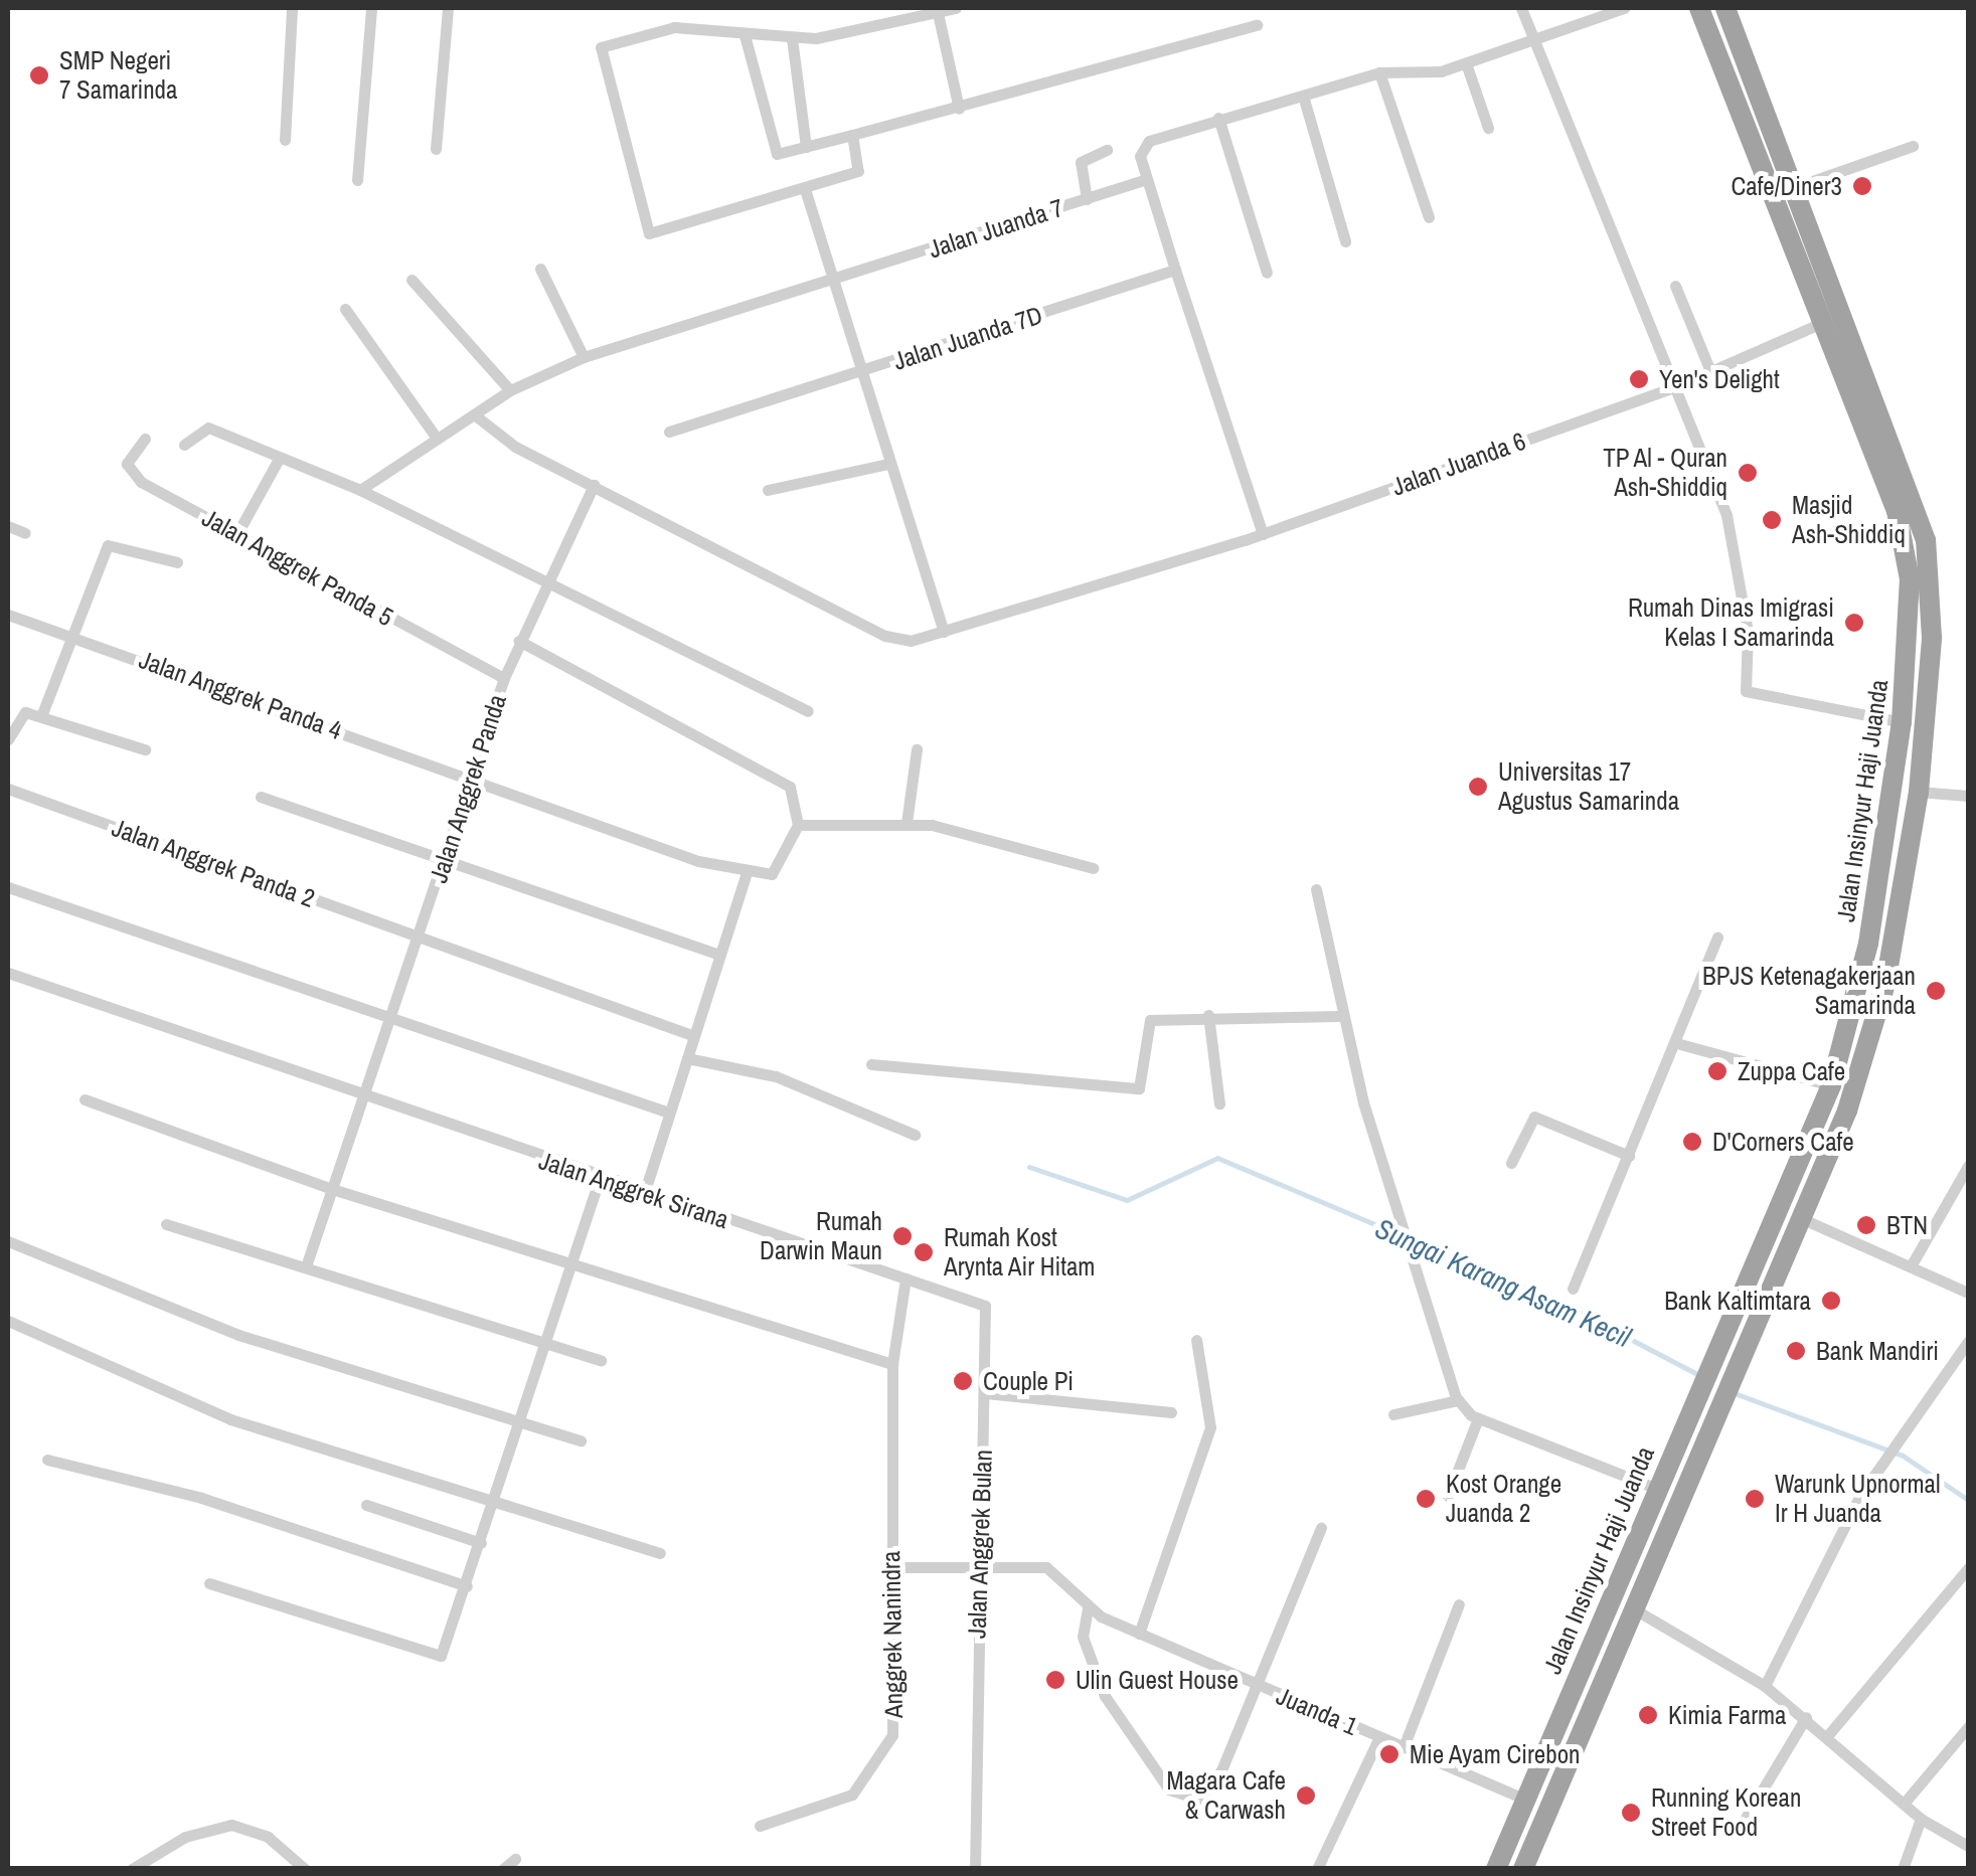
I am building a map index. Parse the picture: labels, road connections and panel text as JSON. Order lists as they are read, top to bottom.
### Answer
{
  "streets": {
    "highway": ["Jalan Insinyur Haji Juanda"],
    "street": [
      "Jalan Juanda 7",
      "Jalan Juanda 7D",
      "Jalan Juanda 6",
      "Jalan Anggrek Panda 5",
      "Jalan Anggrek Panda 4",
      "Jalan Anggrek Panda",
      "Jalan Anggrek Panda 2",
      "Jalan Anggrek Sirana",
      "Jalan Anggrek Bulan",
      "Anggrek Nanindra",
      "Juanda 1"
    ]
  },
  "crossings": [
    ["Jalan Juanda 6", "Jalan Anggrek Panda"],
    ["Jalan Juanda 6", "Jalan Insinyur Haji Juanda"],
    ["Jalan Anggrek Panda 5", "Jalan Anggrek Panda"],
    ["Jalan Anggrek Panda 4", "Jalan Anggrek Panda"],
    ["Jalan Anggrek Panda", "Jalan Anggrek Panda 2"],
    ["Jalan Anggrek Panda", "Jalan Anggrek Sirana"],
    ["Jalan Insinyur Haji Juanda", "Juanda 1"],
    ["Jalan Anggrek Sirana", "Jalan Anggrek Bulan"],
    ["Jalan Anggrek Sirana", "Anggrek Nanindra"],
    ["Jalan Anggrek Bulan", "Anggrek Nanindra"],
    ["Jalan Anggrek Bulan", "Juanda 1"],
    ["Anggrek Nanindra", "Juanda 1"]
  ],
  "water": ["Sungai Karang Asam Kecil"],
  "places": [
    "SMP Negeri 7 Samarinda",
    "Cafe/Diner3",
    "Yen's Delight",
    "TP Al - Quran Ash-Shiddiq",
    "Masjid Ash-Shiddiq",
    "Rumah Dinas Imigrasi Kelas I Samarinda",
    "Universitas 17 Agustus Samarinda",
    "BPJS Ketenagakerjaan Samarinda",
    "Zuppa Cafe",
    "D'Corners Cafe",
    "BTN",
    "Rumah Darwin Maun",
    "Rumah Kost Arynta Air Hitam",
    "Bank Kaltimtara",
    "Bank Mandiri",
    "Couple Pi",
    "Kost Orange Juanda 2",
    "Warunk Upnormal Ir H Juanda",
    "Ulin Guest House",
    "Kimia Farma",
    "Mie Ayam Cirebon",
    "Magara Cafe & Carwash",
    "Running Korean Street Food"
  ]
}
